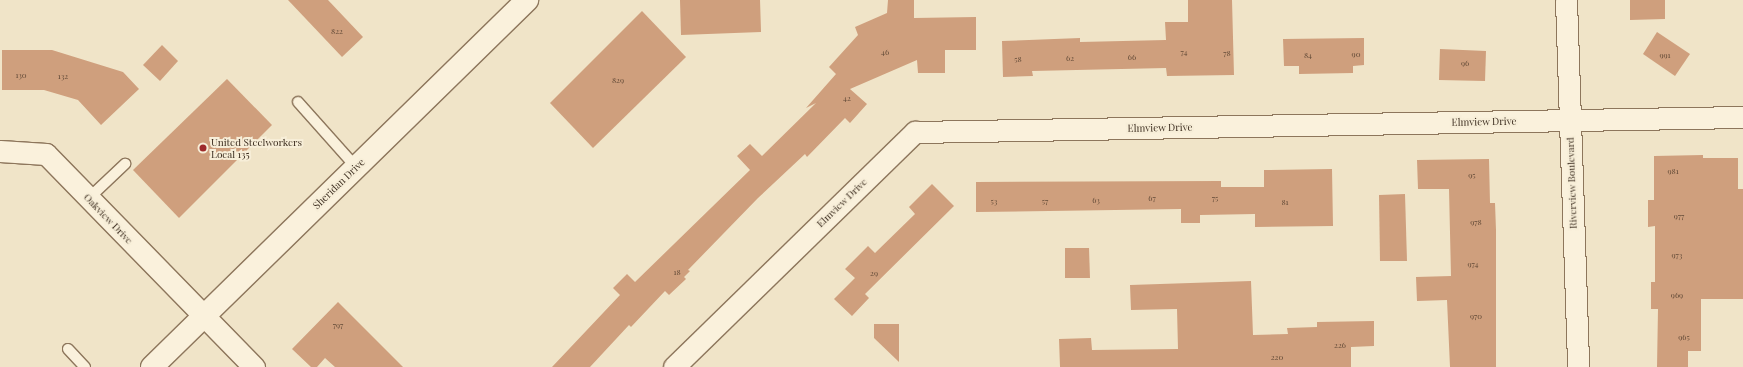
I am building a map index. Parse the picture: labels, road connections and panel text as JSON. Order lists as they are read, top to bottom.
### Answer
{
  "streets": {
    "main road": ["Sheridan Drive"],
    "street": ["Elmview Drive", "Riverview Boulevard", "Oakview Drive"]
  },
  "crossings": [
    ["Elmview Drive", "Riverview Boulevard"],
    ["Sheridan Drive", "Oakview Drive"]
  ],
  "places": ["United Steelworkers Local 135"],
  "house_numbers": [
    "822",
    "46",
    "74",
    "78",
    "90",
    "84",
    "991",
    "66",
    "62",
    "58",
    "96",
    "130",
    "132",
    "829",
    "42",
    "981",
    "95",
    "67",
    "75",
    "63",
    "53",
    "57",
    "81",
    "977",
    "978",
    "973",
    "974",
    "18",
    "29",
    "969",
    "970",
    "797",
    "965",
    "226",
    "220"
  ]
}
